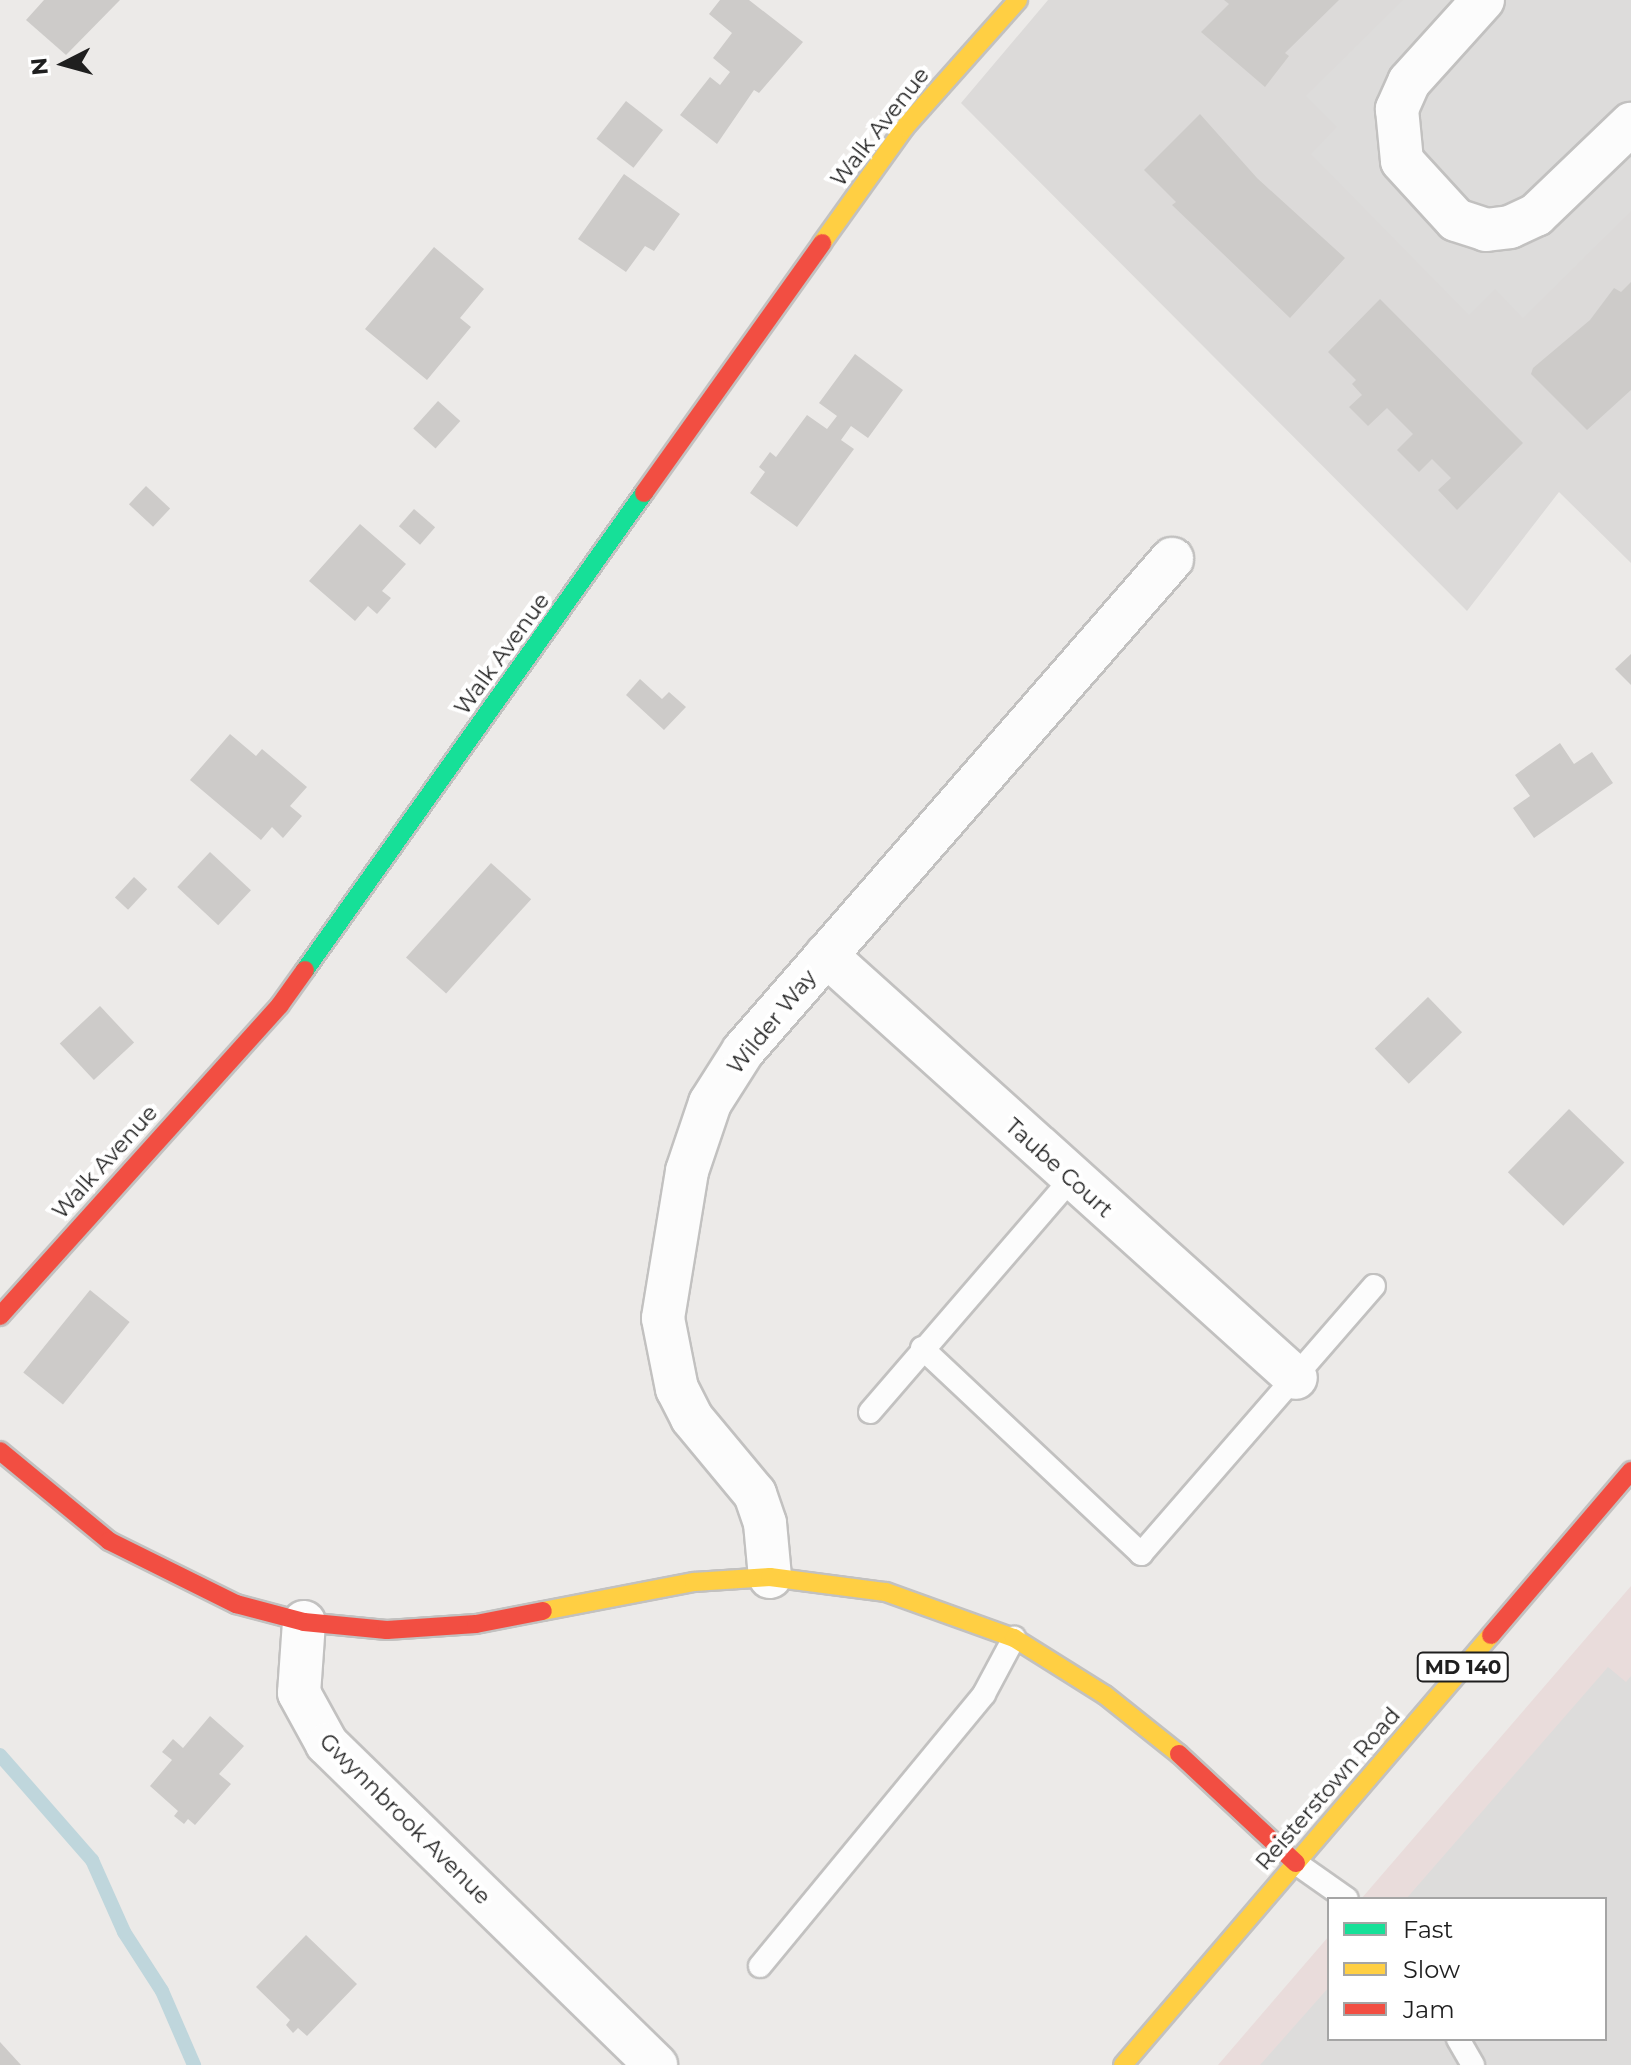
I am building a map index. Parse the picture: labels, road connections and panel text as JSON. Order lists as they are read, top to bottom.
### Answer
{
  "streets": {
    "street": [
      "Walk Avenue",
      "Wilder Way",
      "Taube Court",
      "MD 140",
      "Reisterstown Road",
      "Gwynnbrook Avenue"
    ]
  },
  "crossings": [
    ["Wilder Way", "Taube Court"]
  ],
  "legend": ["Fast", "Slow", "Jam"],
  "north": "left"
}
